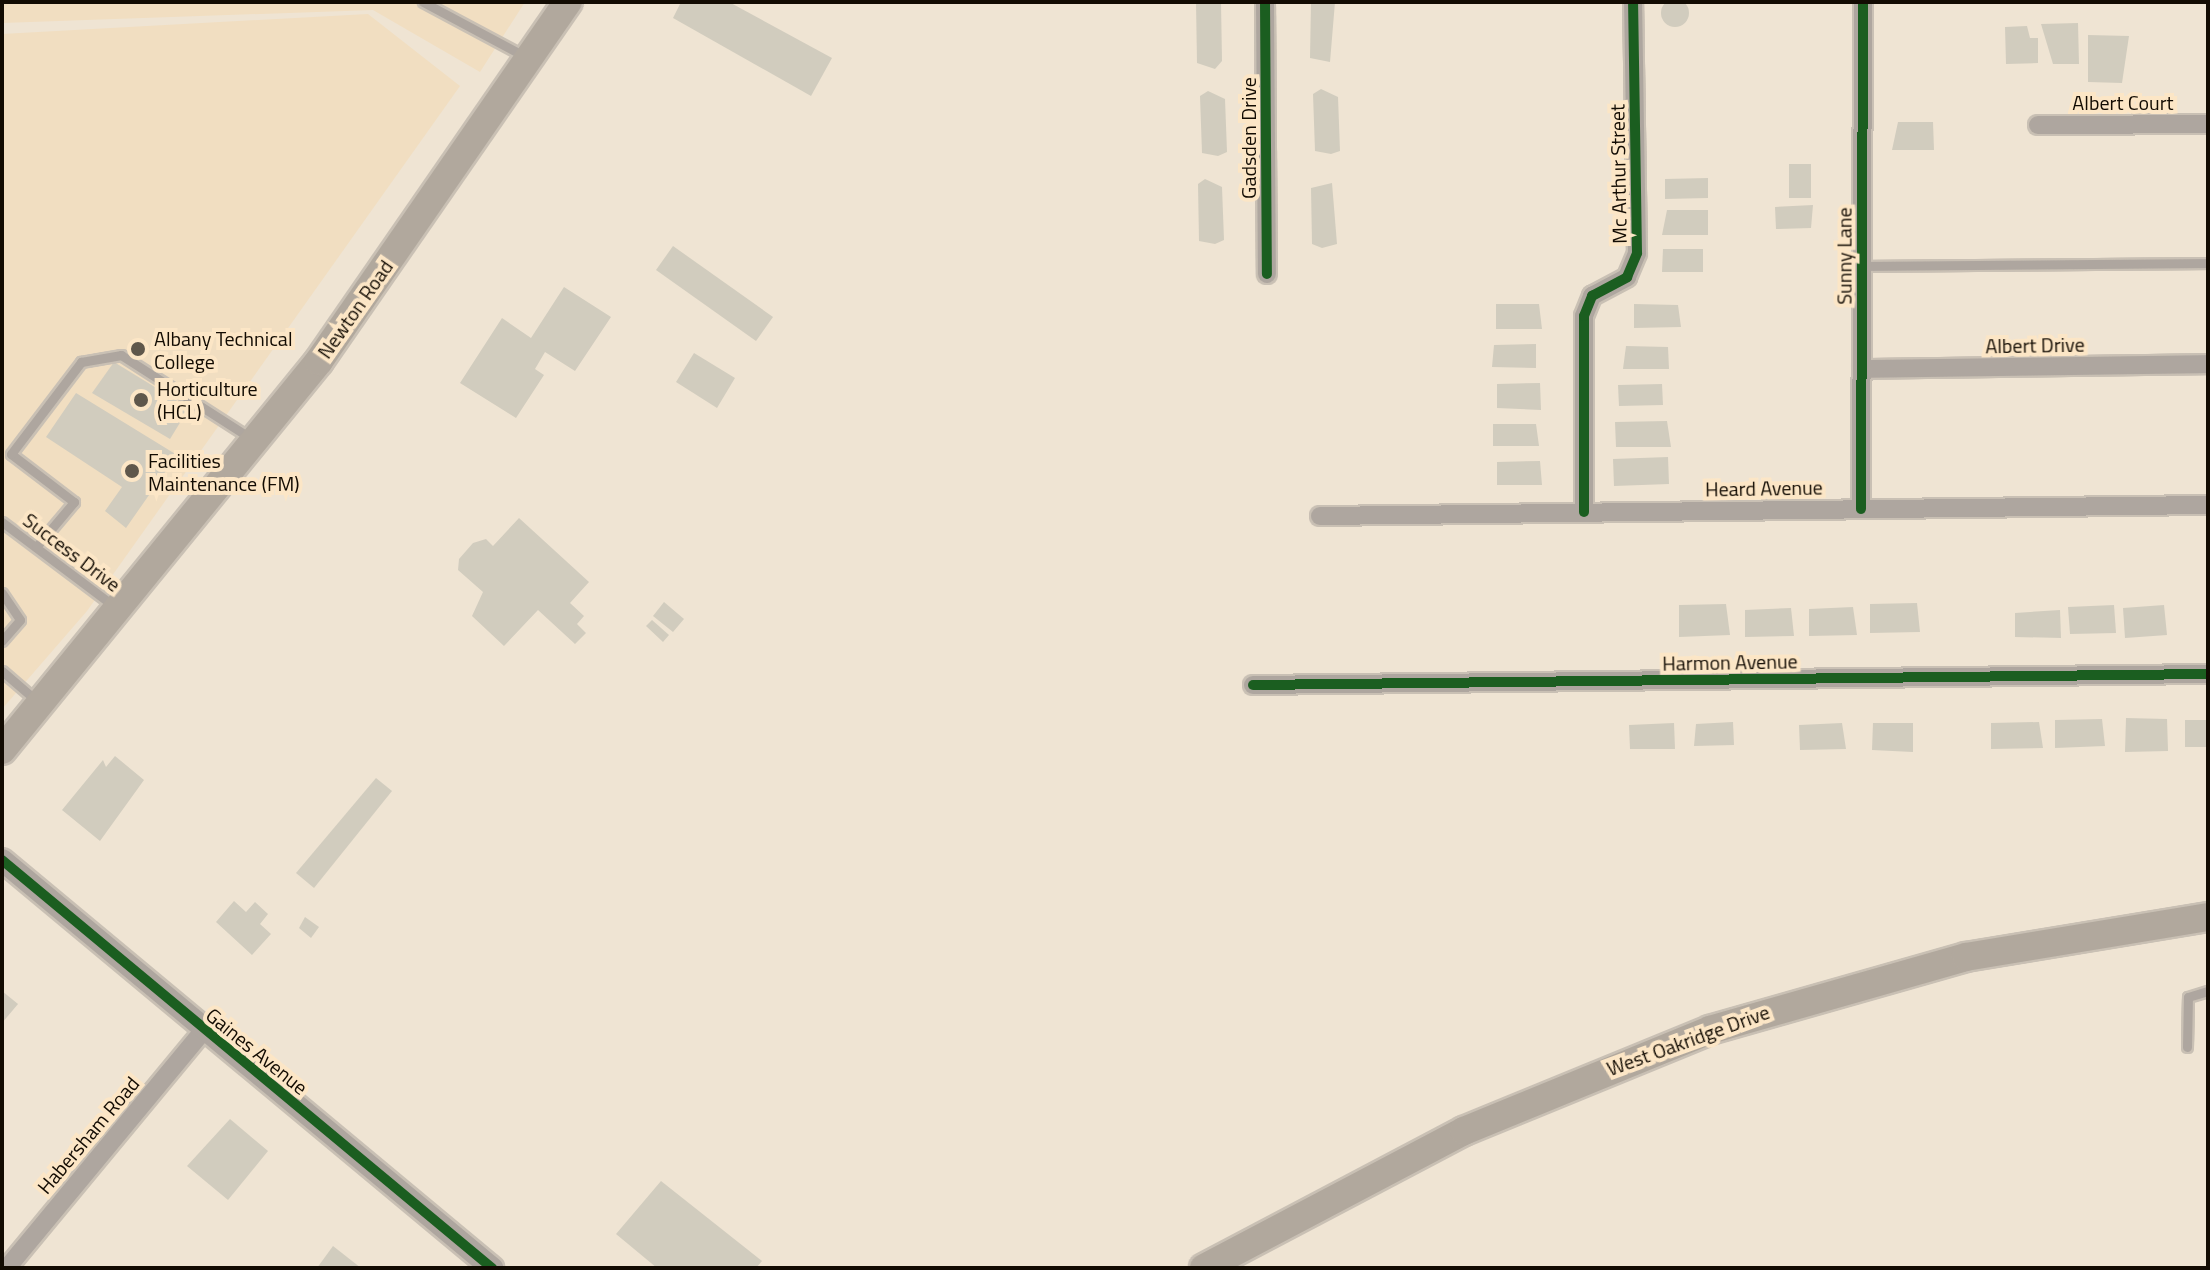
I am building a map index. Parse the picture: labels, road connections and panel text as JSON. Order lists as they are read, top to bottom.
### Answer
{
  "streets": {
    "main road": ["Newton Road", "West Oakridge Drive"],
    "street": [
      "Albert Court",
      "Gadsden Drive",
      "Mc Arthur Street",
      "Sunny Lane",
      "Albert Drive",
      "Heard Avenue",
      "Harmon Avenue",
      "Gaines Avenue",
      "Habersham Road"
    ],
    "lane": ["Success Drive"]
  },
  "crossings": [
    ["Mc Arthur Street", "Heard Avenue"],
    ["Sunny Lane", "Albert Drive"],
    ["Sunny Lane", "Heard Avenue"],
    ["Newton Road", "Success Drive"],
    ["Gaines Avenue", "Habersham Road"]
  ],
  "places": ["Albany Technical College", "Horticulture (HCL)", "Facilities Maintenance (FM)"]
}
